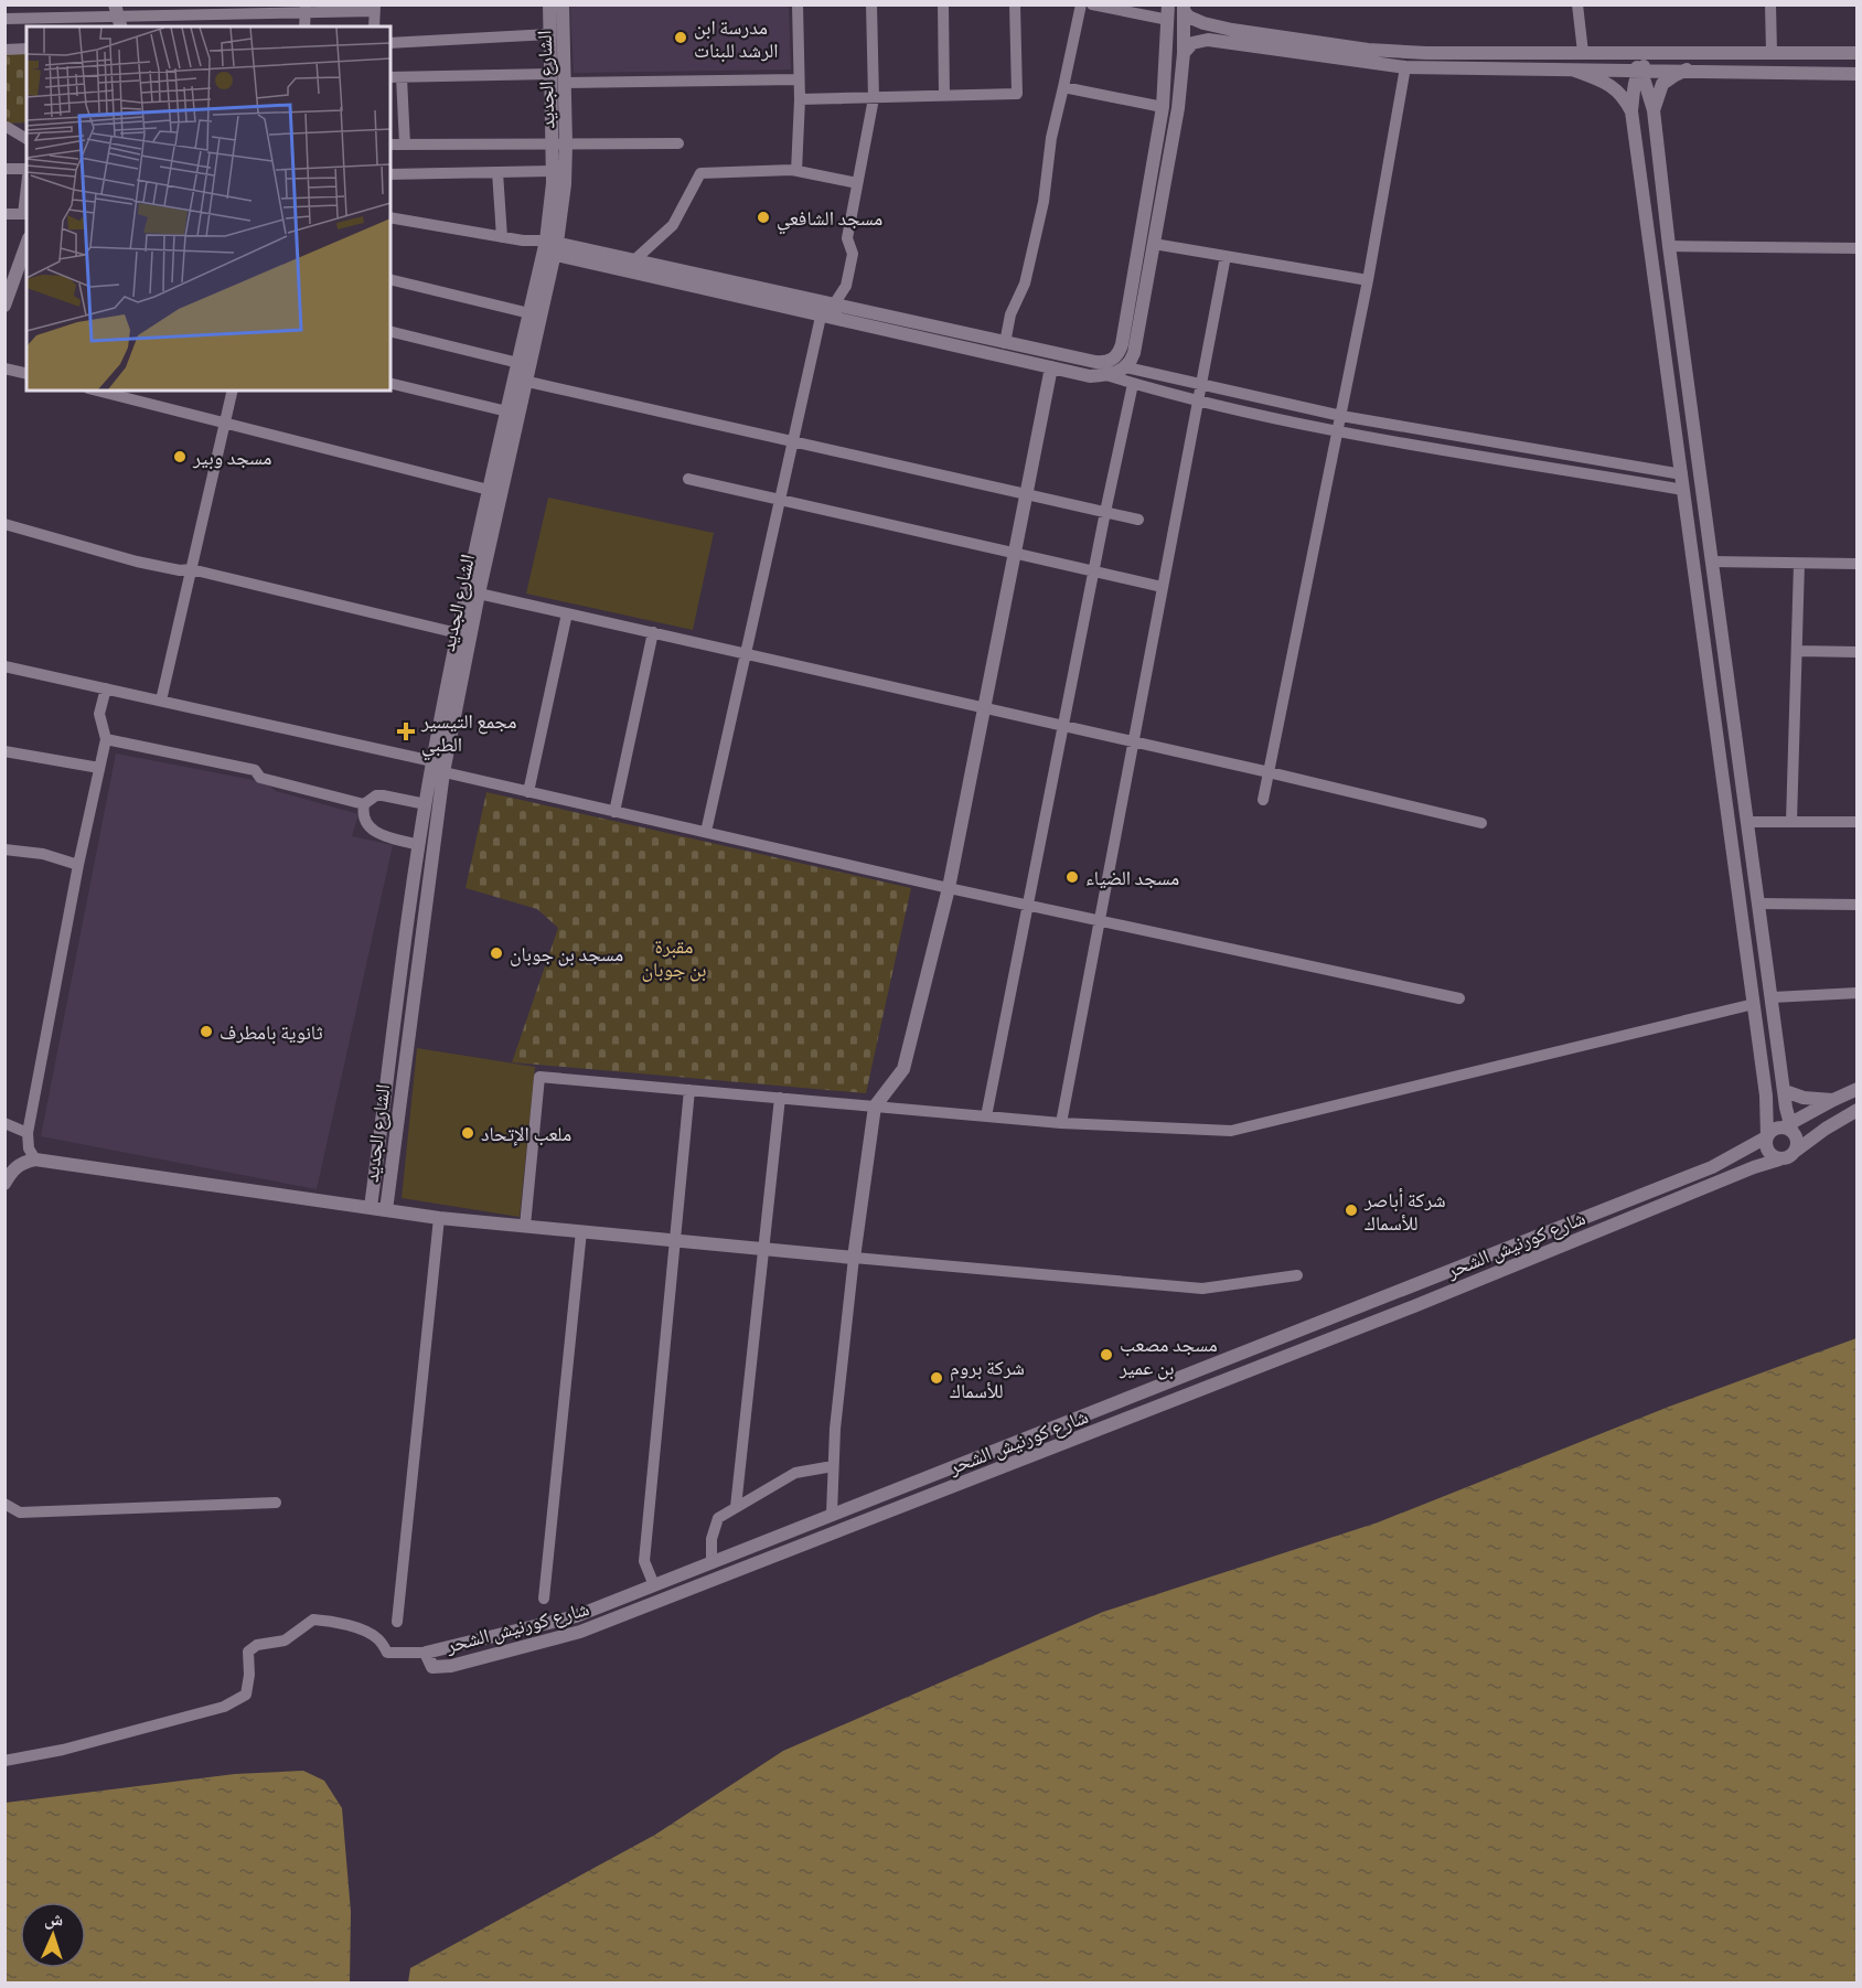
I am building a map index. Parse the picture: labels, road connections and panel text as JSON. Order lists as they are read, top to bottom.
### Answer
{
  "streets": {
    "street": ["الشارع الجديد", "شارع كورنيش الشحر"]
  },
  "parks": ["مقبرة بن جوبان"],
  "places": {
    "other": [
      "مدرسة ابن الرشد للبنات",
      "مسجد الشافعي",
      "مسجد وبير",
      "مسجد الضياء",
      "مسجد بن جوبان",
      "ثانوية بامطرف",
      "ملعب الإتحاد",
      "شركة أباصر للأسماك",
      "مسجد مصعب بن عمير",
      "شركة بروم للأسماك"
    ],
    "health": ["مجمع التيسير الطبي"]
  },
  "north": "top"
}
